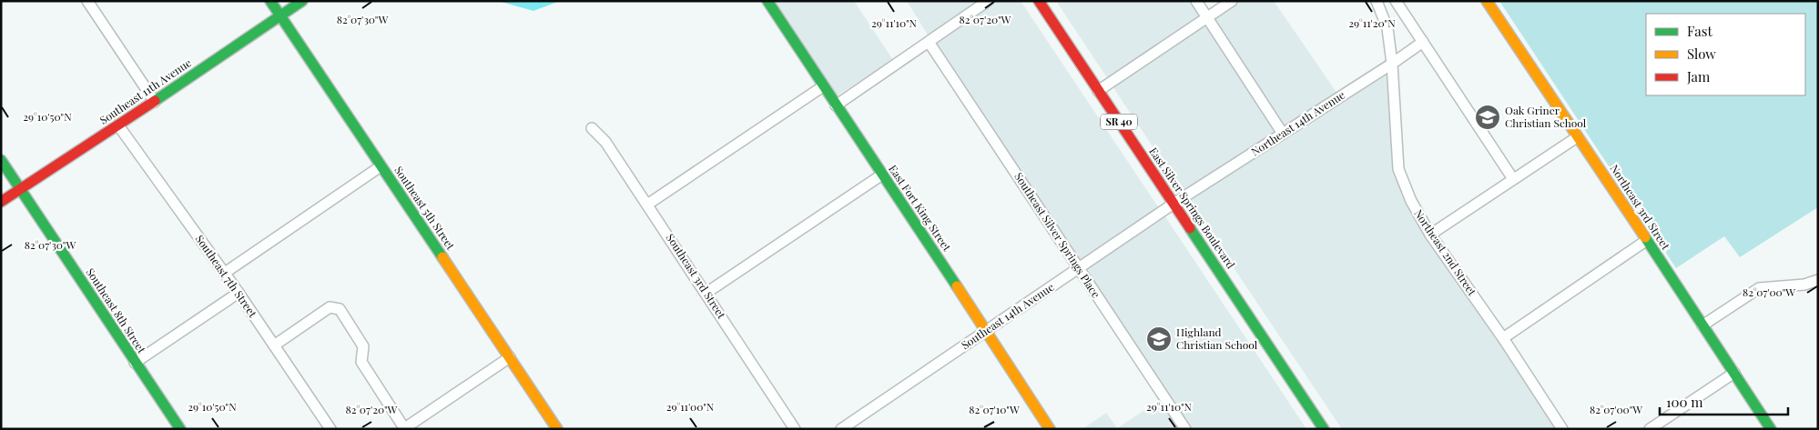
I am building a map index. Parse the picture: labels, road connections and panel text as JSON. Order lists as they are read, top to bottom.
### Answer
{
  "streets": {
    "street": [
      "Southeast 11th Avenue",
      "SR 40",
      "Northeast 14th Avenue",
      "Northeast 3rd Street",
      "Southeast 5th Street",
      "East Fort King Street",
      "East Silver Springs Boulevard",
      "Southeast Silver Springs Place",
      "Northeast 2nd Street",
      "Southeast 7th Street",
      "Southeast 3rd Street",
      "Southeast 8th Street",
      "Southeast 14th Avenue"
    ]
  },
  "crossings": [
    ["Southeast 11th Avenue", "Southeast 5th Street"],
    ["Southeast 11th Avenue", "Southeast 7th Street"],
    ["Southeast 11th Avenue", "Southeast 8th Street"],
    ["Northeast 14th Avenue", "East Silver Springs Boulevard"],
    ["Northeast 14th Avenue", "Northeast 2nd Street"],
    ["Northeast 14th Avenue", "Southeast 14th Avenue"],
    ["East Fort King Street", "Southeast 14th Avenue"],
    ["East Silver Springs Boulevard", "Southeast 14th Avenue"],
    ["Southeast Silver Springs Place", "Southeast 14th Avenue"]
  ],
  "places": {
    "school or university": ["Oak Griner Christian School", "Highland Christian School"]
  },
  "legend": ["Fast", "Slow", "Jam"],
  "scale_bar": "100 m",
  "coordinates": [
    "82°07'20\"W",
    "82°07'30\"W",
    "29°11'10\"N",
    "29°11'20\"N",
    "29°10'50\"N",
    "82°07'00\"W",
    "29°11'00\"N",
    "82°07'10\"W"
  ]
}
